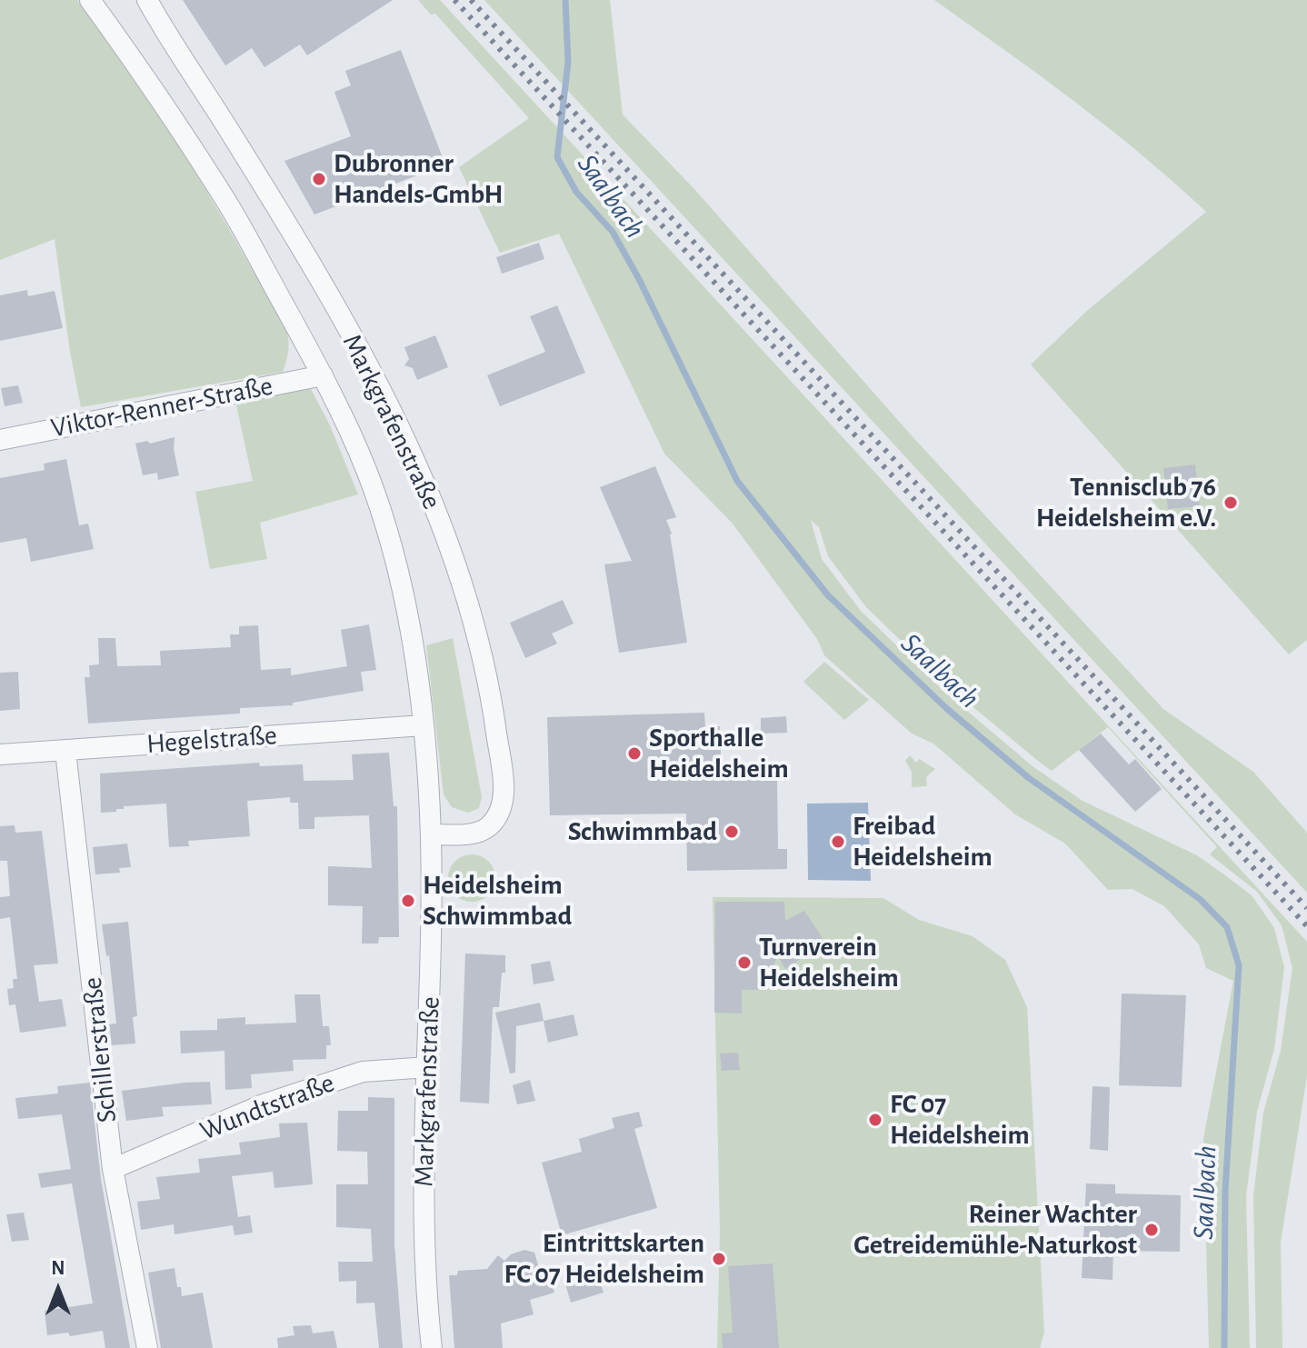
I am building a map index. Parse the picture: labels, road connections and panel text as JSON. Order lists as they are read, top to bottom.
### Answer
{
  "streets": {
    "street": [
      "Viktor-Renner-Straße",
      "Markgrafenstraße",
      "Hegelstraße",
      "Schillerstraße",
      "Wundtstraße"
    ]
  },
  "crossings": [
    ["Viktor-Renner-Straße", "Markgrafenstraße"],
    ["Markgrafenstraße", "Hegelstraße"],
    ["Markgrafenstraße", "Wundtstraße"],
    ["Hegelstraße", "Schillerstraße"],
    ["Schillerstraße", "Wundtstraße"]
  ],
  "water": ["Saalbach"],
  "places": [
    "Dubronner Handels-GmbH",
    "Tennisclub 76 Heidelsheim e.V.",
    "Sporthalle Heidelsheim",
    "Schwimmbad",
    "Freibad Heidelsheim",
    "Heidelsheim Schwimmbad",
    "Turnverein Heidelsheim",
    "FC 07 Heidelsheim",
    "Reiner Wachter Getreidemühle-Naturkost",
    "Eintrittskarten FC 07 Heidelsheim"
  ],
  "north": "top"
}
